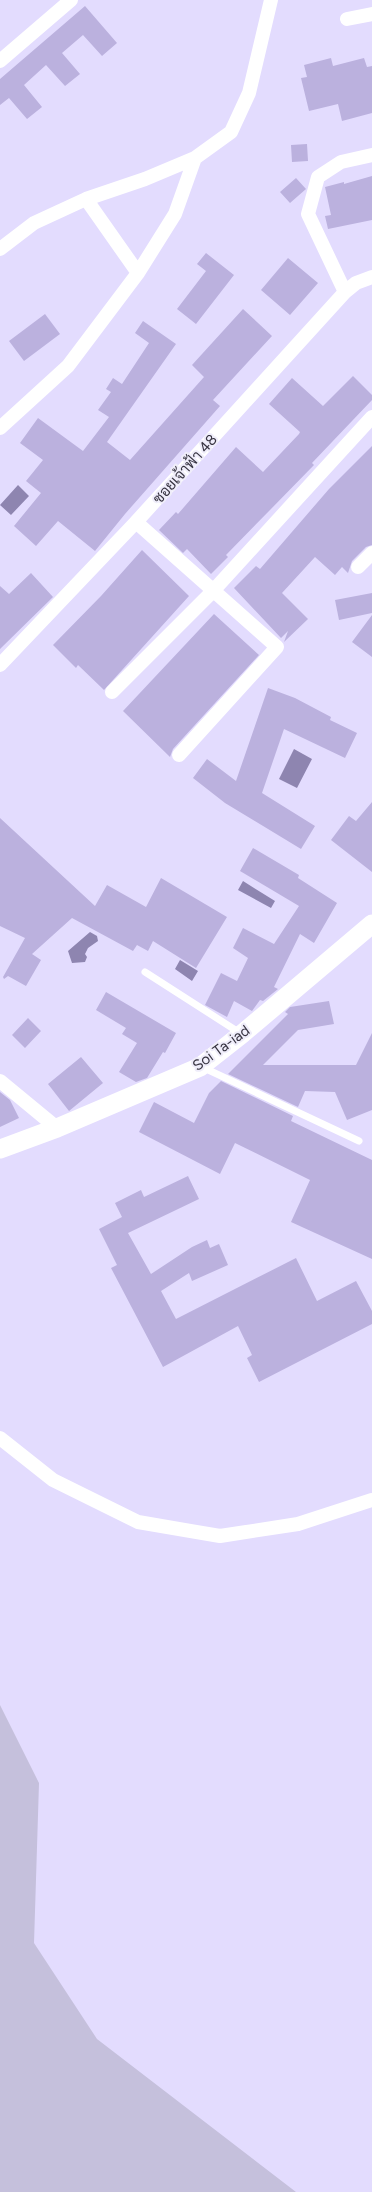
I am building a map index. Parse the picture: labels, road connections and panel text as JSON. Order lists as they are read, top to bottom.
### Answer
{
  "streets": {
    "street": ["ซอยเจ้าฟ้า 48", "Soi Ta-iad"]
  }
}
